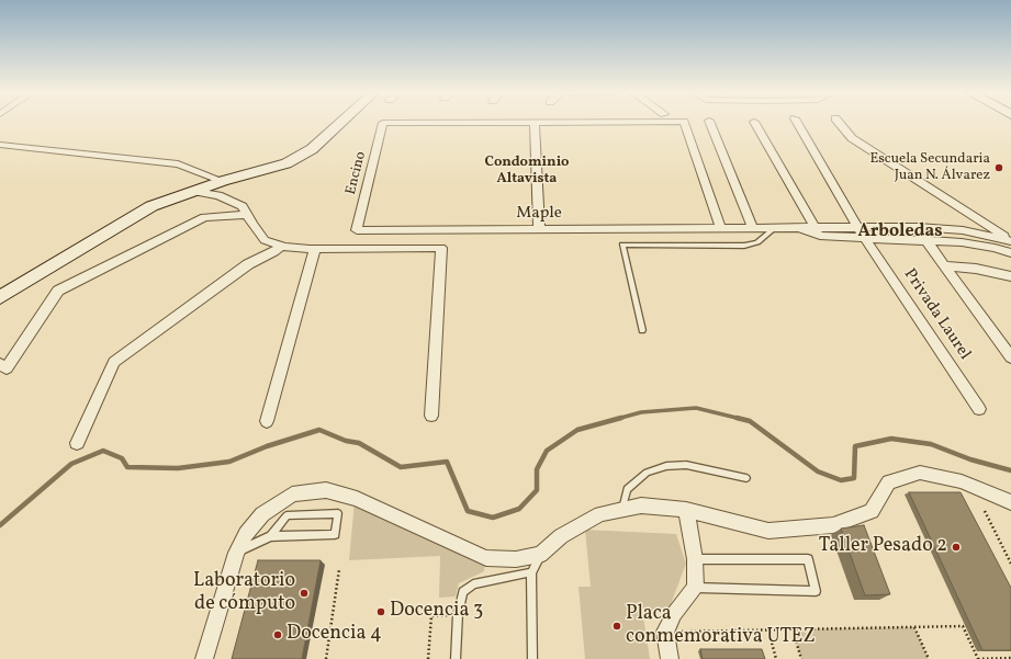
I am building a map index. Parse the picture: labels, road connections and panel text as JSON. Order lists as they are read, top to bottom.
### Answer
{
  "streets": {
    "street": ["Encino", "Maple", "Privada Laurel"]
  },
  "crossings": [
    ["Encino", "Maple"]
  ],
  "districts": ["Condominio Altavista", "Arboledas"],
  "places": [
    "Escuela Secundaria Juan N. Álvarez",
    "Taller Pesado 2",
    "Laboratorio de cómputo",
    "Docencia 3",
    "Placa conmemorativa UTEZ",
    "Docencia 4"
  ]
}
